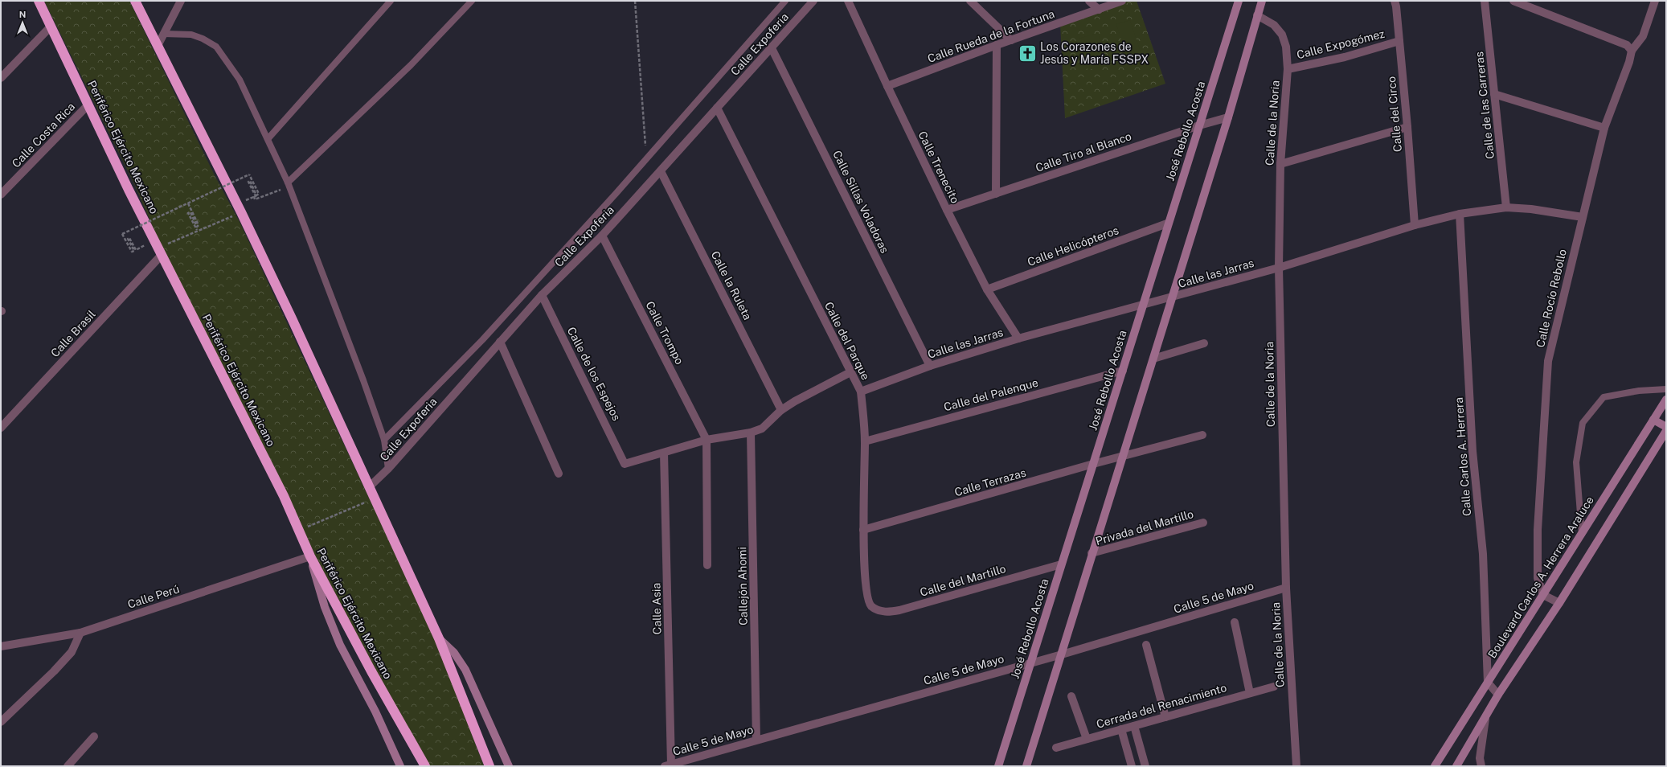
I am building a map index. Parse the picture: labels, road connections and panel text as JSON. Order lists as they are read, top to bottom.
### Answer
{
  "streets": {
    "highway": ["Periférico Ejército Mexicano"],
    "main road": ["José Rebollo Acosta", "Boulevard Carlos A. Herrera Araluce"],
    "street": [
      "Calle Rueda de la Fortuna",
      "Calle Expoferia",
      "Calle Expogómez",
      "Calle de las Carreras",
      "Calle del Circo",
      "Calle de la Noria",
      "Calle Costa Rica",
      "Calle Tiro al Blanco",
      "Calle Trenecito",
      "Calle Sillas Voladoras",
      "Calle Helicópteros",
      "Calle las Jarras",
      "Calle la Ruleta",
      "Calle Rocío Rebollo",
      "Calle Trompo",
      "Calle Brasil",
      "Calle del Parque",
      "Calle de los Espejos",
      "Calle del Palenque",
      "Calle Carlos A. Herrera",
      "Calle Terrazas",
      "Privada del Martillo",
      "Calle del Martillo",
      "Callejón Ahomi",
      "Calle Perú",
      "Calle 5 de Mayo",
      "Calle Asia",
      "Cerrada del Renacimiento"
    ]
  },
  "crossings": [
    ["Calle Rueda de la Fortuna", "Calle Trenecito"],
    ["Calle Expoferia", "Calle Sillas Voladoras"],
    ["Calle Expoferia", "Calle la Ruleta"],
    ["Calle Expoferia", "Calle Trompo"],
    ["Calle Expoferia", "Calle del Parque"],
    ["Calle Expoferia", "Calle de los Espejos"],
    ["Calle Expogómez", "Calle del Circo"],
    ["Calle Expogómez", "Calle de la Noria"],
    ["Calle de las Carreras", "Calle las Jarras"],
    ["Calle del Circo", "Calle las Jarras"],
    ["Calle de la Noria", "Calle las Jarras"],
    ["Calle de la Noria", "Calle 5 de Mayo"],
    ["José Rebollo Acosta", "Calle Tiro al Blanco"],
    ["José Rebollo Acosta", "Calle Helicópteros"],
    ["José Rebollo Acosta", "Calle las Jarras"],
    ["José Rebollo Acosta", "Calle del Palenque"],
    ["José Rebollo Acosta", "Calle Terrazas"],
    ["José Rebollo Acosta", "Calle del Martillo"],
    ["José Rebollo Acosta", "Calle 5 de Mayo"],
    ["Calle Costa Rica", "Periférico Ejército Mexicano"],
    ["Periférico Ejército Mexicano", "Calle Brasil"],
    ["Periférico Ejército Mexicano", "Calle Perú"],
    ["Calle Tiro al Blanco", "Calle Trenecito"],
    ["Calle Trenecito", "Calle Helicópteros"],
    ["Calle Trenecito", "Calle las Jarras"],
    ["Calle Sillas Voladoras", "Calle las Jarras"],
    ["Calle las Jarras", "Calle Rocío Rebollo"],
    ["Calle las Jarras", "Calle del Parque"],
    ["Calle las Jarras", "Calle Carlos A. Herrera"],
    ["Calle Rocío Rebollo", "Boulevard Carlos A. Herrera Araluce"],
    ["Calle del Parque", "Calle del Palenque"],
    ["Calle del Parque", "Calle Terrazas"],
    ["Calle del Parque", "Calle del Martillo"],
    ["Calle de los Espejos", "Calle Asia"],
    ["Calle Carlos A. Herrera", "Boulevard Carlos A. Herrera Araluce"],
    ["Callejón Ahomi", "Calle 5 de Mayo"],
    ["Calle 5 de Mayo", "Calle Asia"]
  ],
  "places": {
    "church": ["Los Corazones de Jesús y María FSSPX"]
  },
  "north": "top"
}
